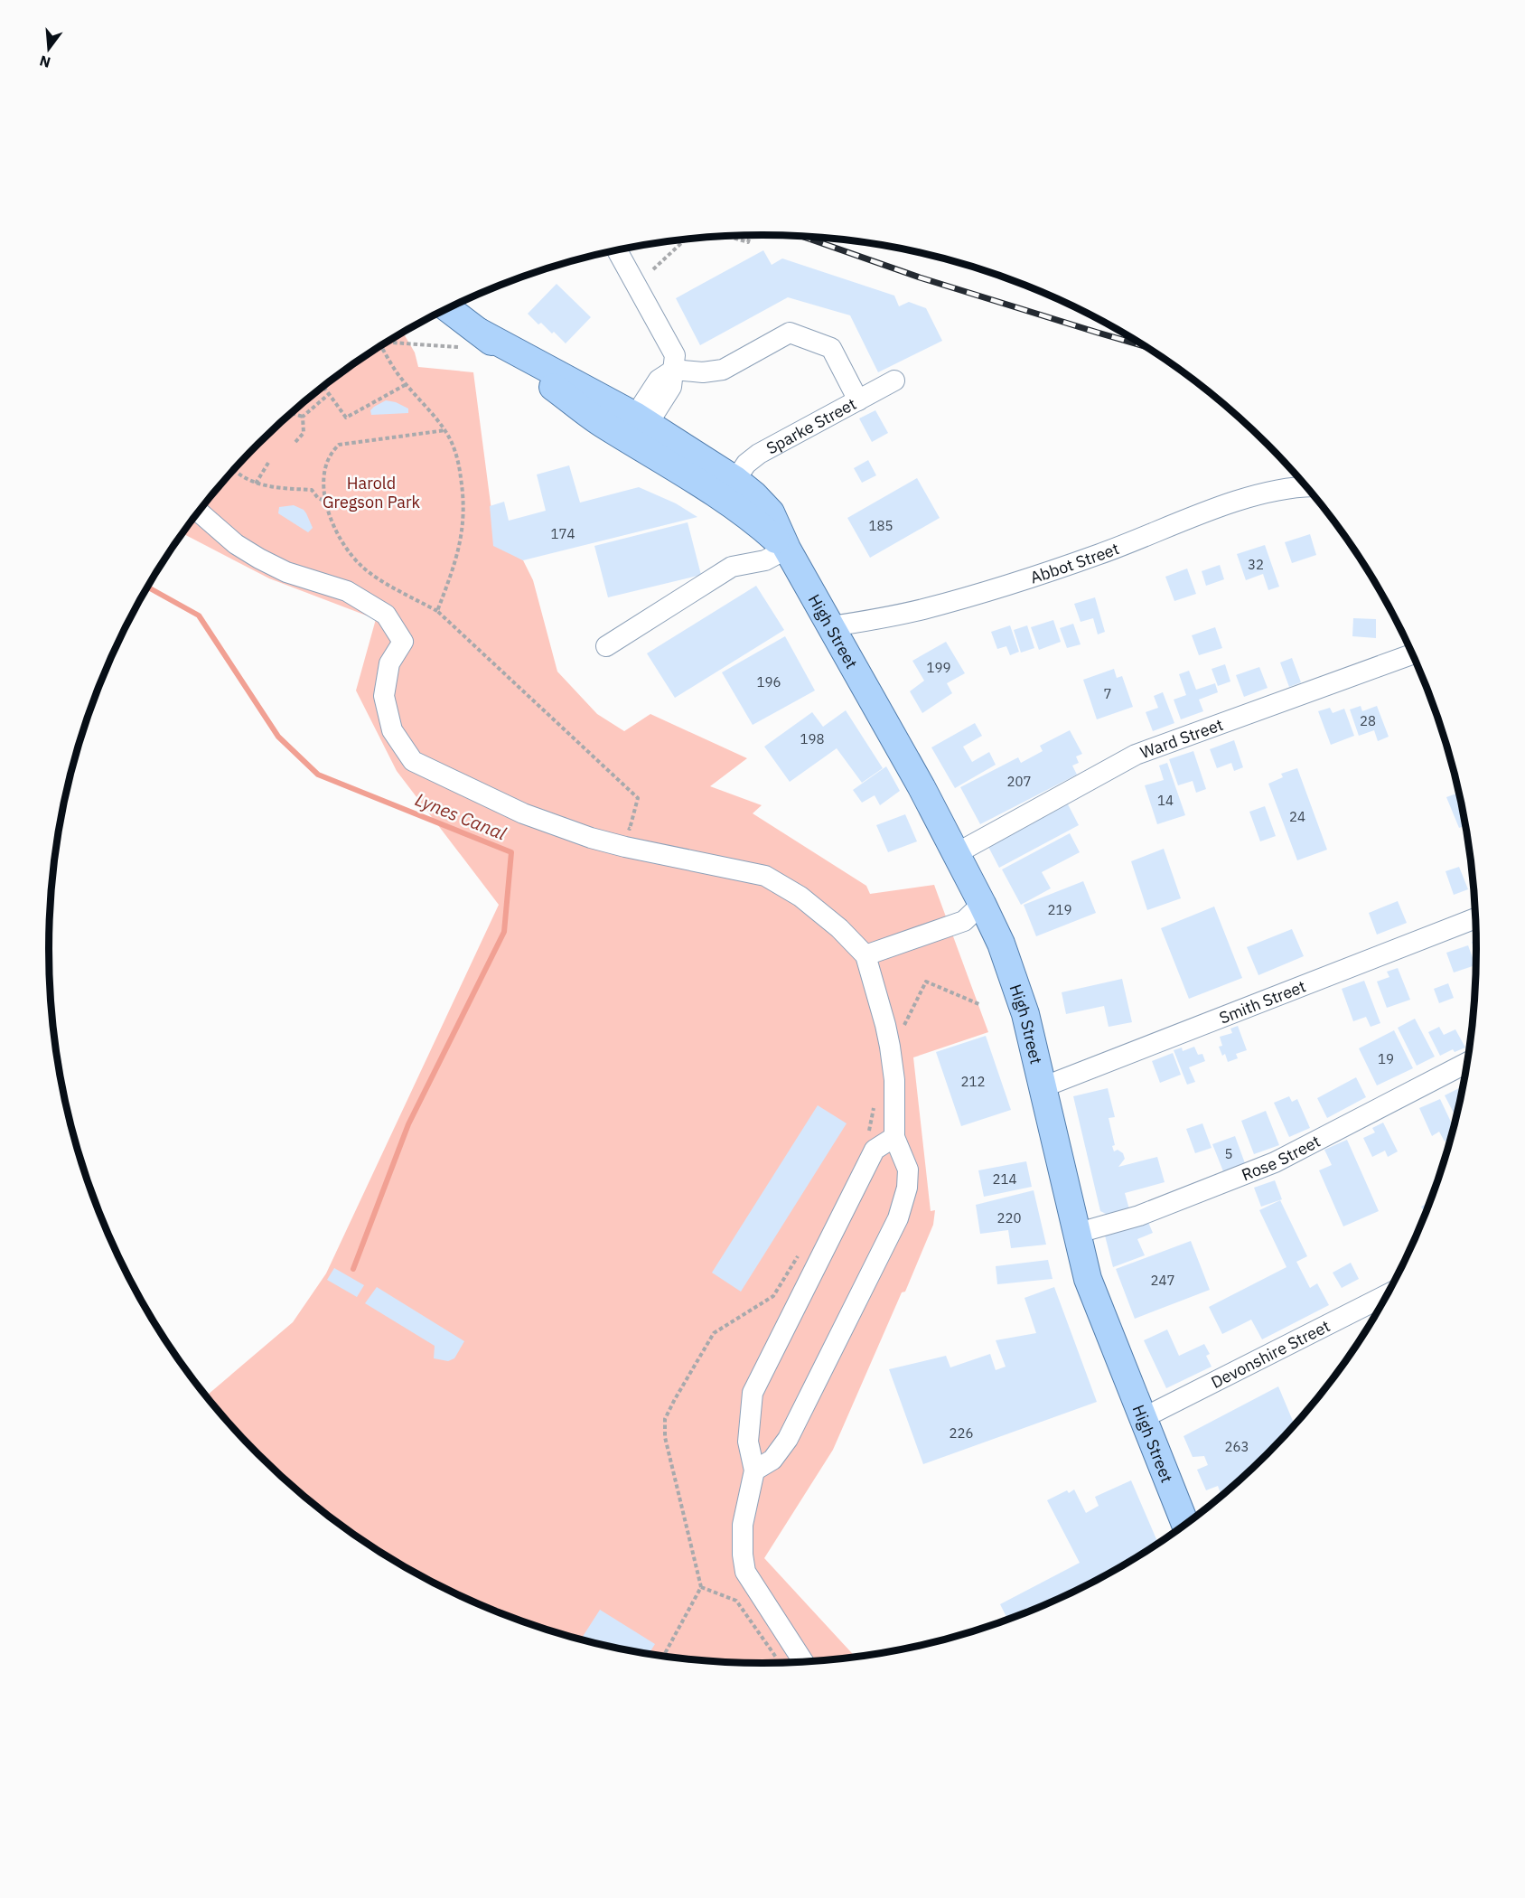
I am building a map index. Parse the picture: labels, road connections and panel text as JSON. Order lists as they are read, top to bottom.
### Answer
{
  "streets": {
    "main road": ["High Street"],
    "street": [
      "Sparke Street",
      "Abbot Street",
      "Ward Street",
      "Smith Street",
      "Rose Street",
      "Devonshire Street"
    ]
  },
  "crossings": [
    ["Sparke Street", "High Street"],
    ["Abbot Street", "High Street"],
    ["High Street", "Ward Street"],
    ["High Street", "Smith Street"],
    ["High Street", "Rose Street"],
    ["High Street", "Devonshire Street"]
  ],
  "water": ["Lynes Canal"],
  "parks": ["Harold Gregson Park"],
  "house_numbers": [
    "185",
    "174",
    "32",
    "199",
    "196",
    "7",
    "28",
    "198",
    "207",
    "14",
    "24",
    "219",
    "19",
    "212",
    "5",
    "214",
    "220",
    "247",
    "226",
    "263"
  ],
  "north": "bottom"
}
